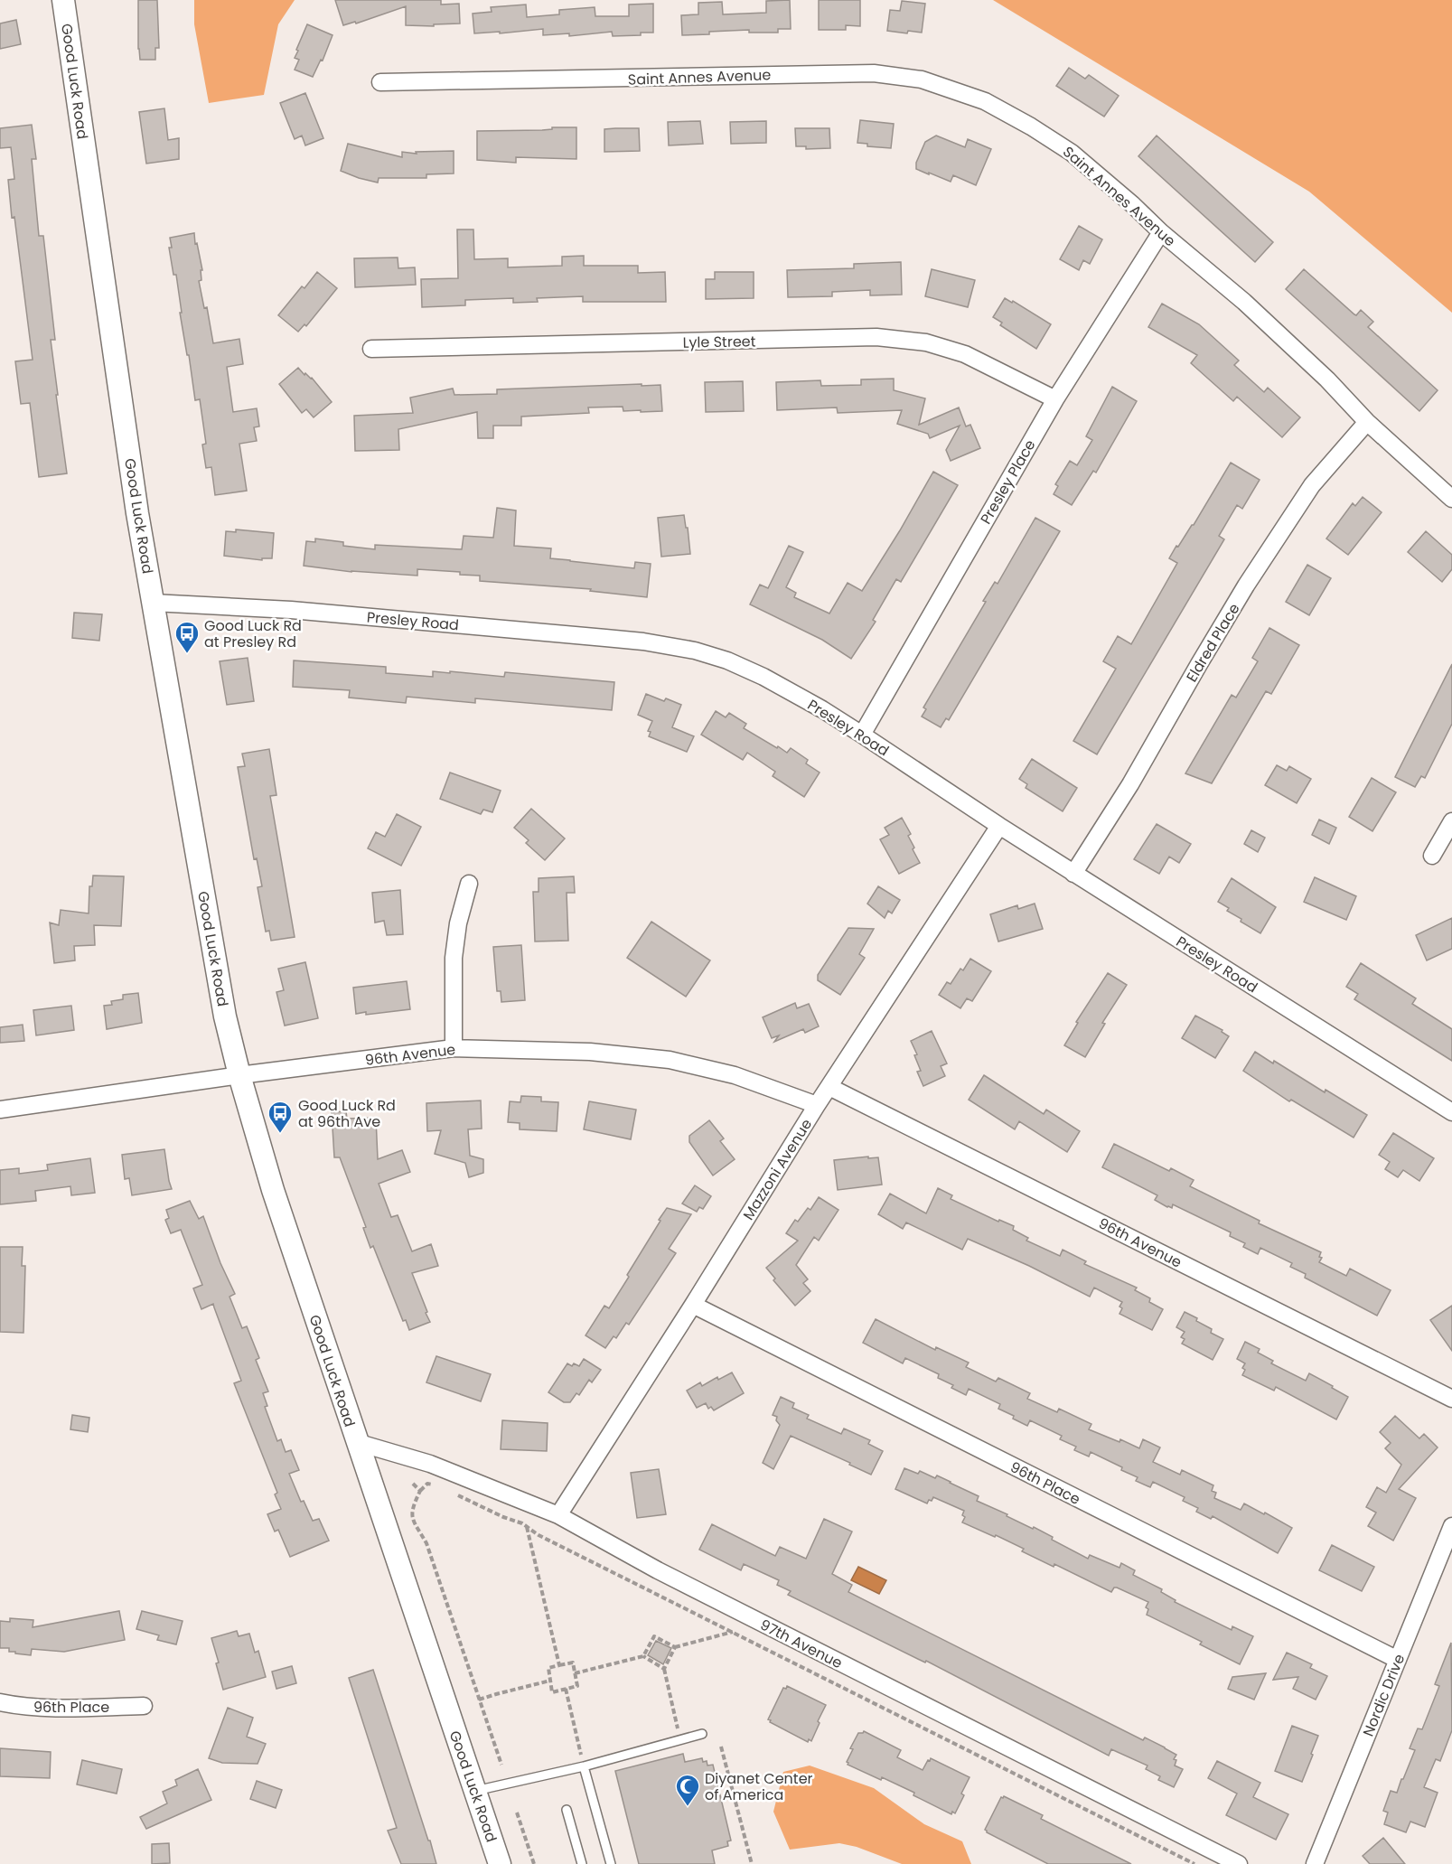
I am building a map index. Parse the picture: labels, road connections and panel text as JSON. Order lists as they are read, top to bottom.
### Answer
{
  "streets": {
    "main road": ["Good Luck Road"],
    "street": [
      "Saint Annes Avenue",
      "Lyle Street",
      "Presley Place",
      "Presley Road",
      "Eldred Place",
      "96th Avenue",
      "Mazzoni Avenue",
      "96th Place",
      "97th Avenue",
      "Nordic Drive"
    ]
  },
  "crossings": [
    ["Saint Annes Avenue", "Presley Place"],
    ["Saint Annes Avenue", "Eldred Place"],
    ["Good Luck Road", "Presley Road"],
    ["Good Luck Road", "96th Avenue"],
    ["Good Luck Road", "97th Avenue"],
    ["Lyle Street", "Presley Place"],
    ["Presley Place", "Presley Road"],
    ["Presley Road", "Eldred Place"],
    ["Presley Road", "Mazzoni Avenue"],
    ["96th Avenue", "Mazzoni Avenue"],
    ["Mazzoni Avenue", "96th Place"],
    ["Mazzoni Avenue", "97th Avenue"],
    ["96th Place", "Nordic Drive"]
  ],
  "places": {
    "bus stop": ["Good Luck Rd at Presley Rd", "Good Luck Rd at 96th Ave"],
    "mosque": ["Diyanet Center of America"]
  }
}
